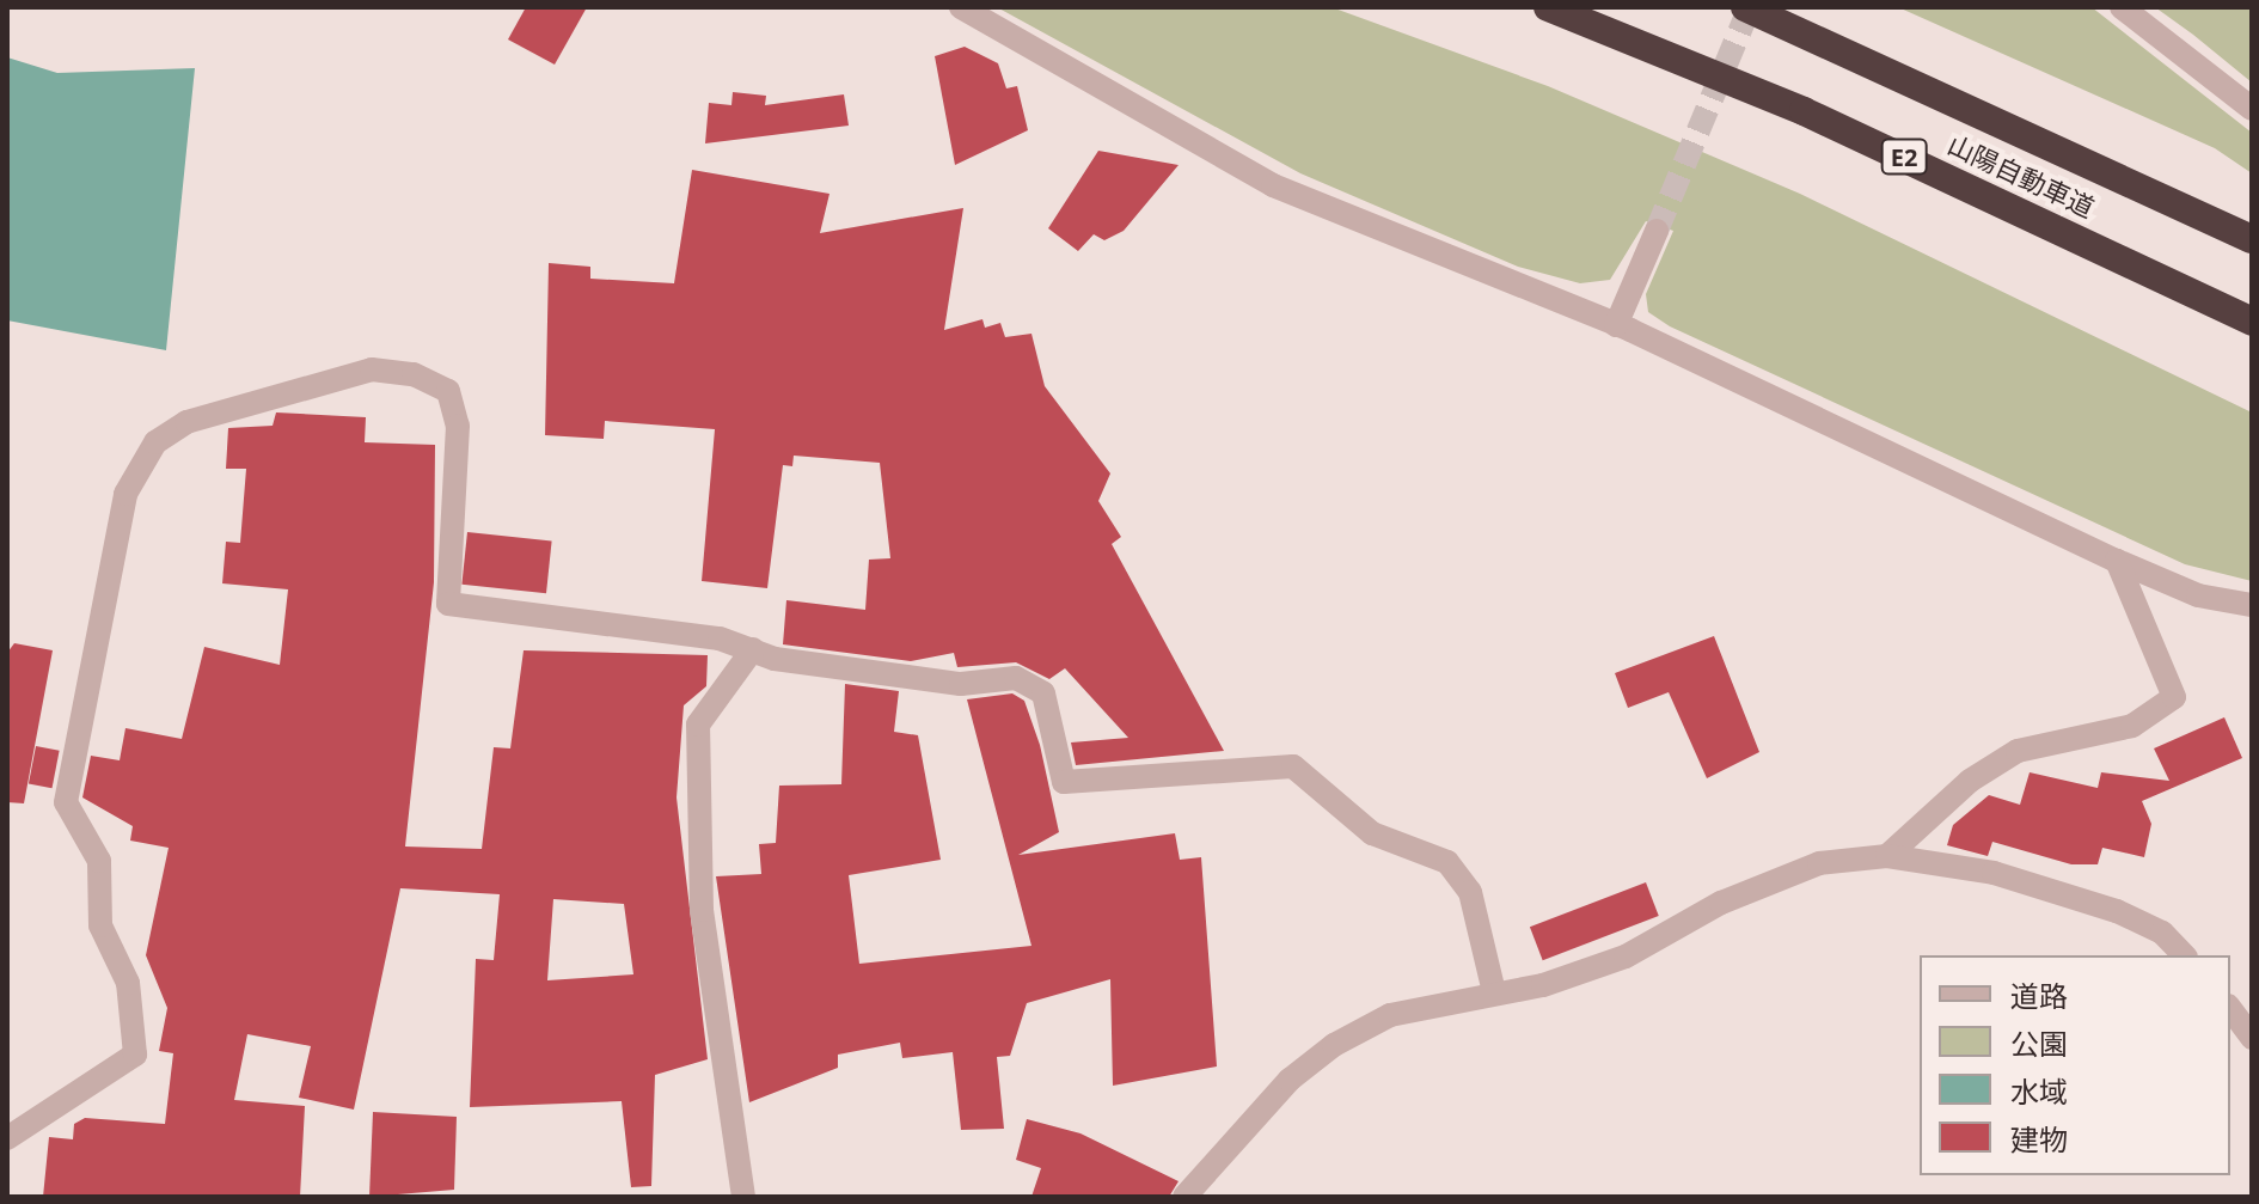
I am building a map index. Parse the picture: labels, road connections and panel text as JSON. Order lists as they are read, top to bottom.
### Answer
{
  "streets": {
    "highway": ["E2", "山陽自動車道"]
  },
  "legend": [
    "道路",
    "公園",
    "水域",
    "建物"
  ]
}
